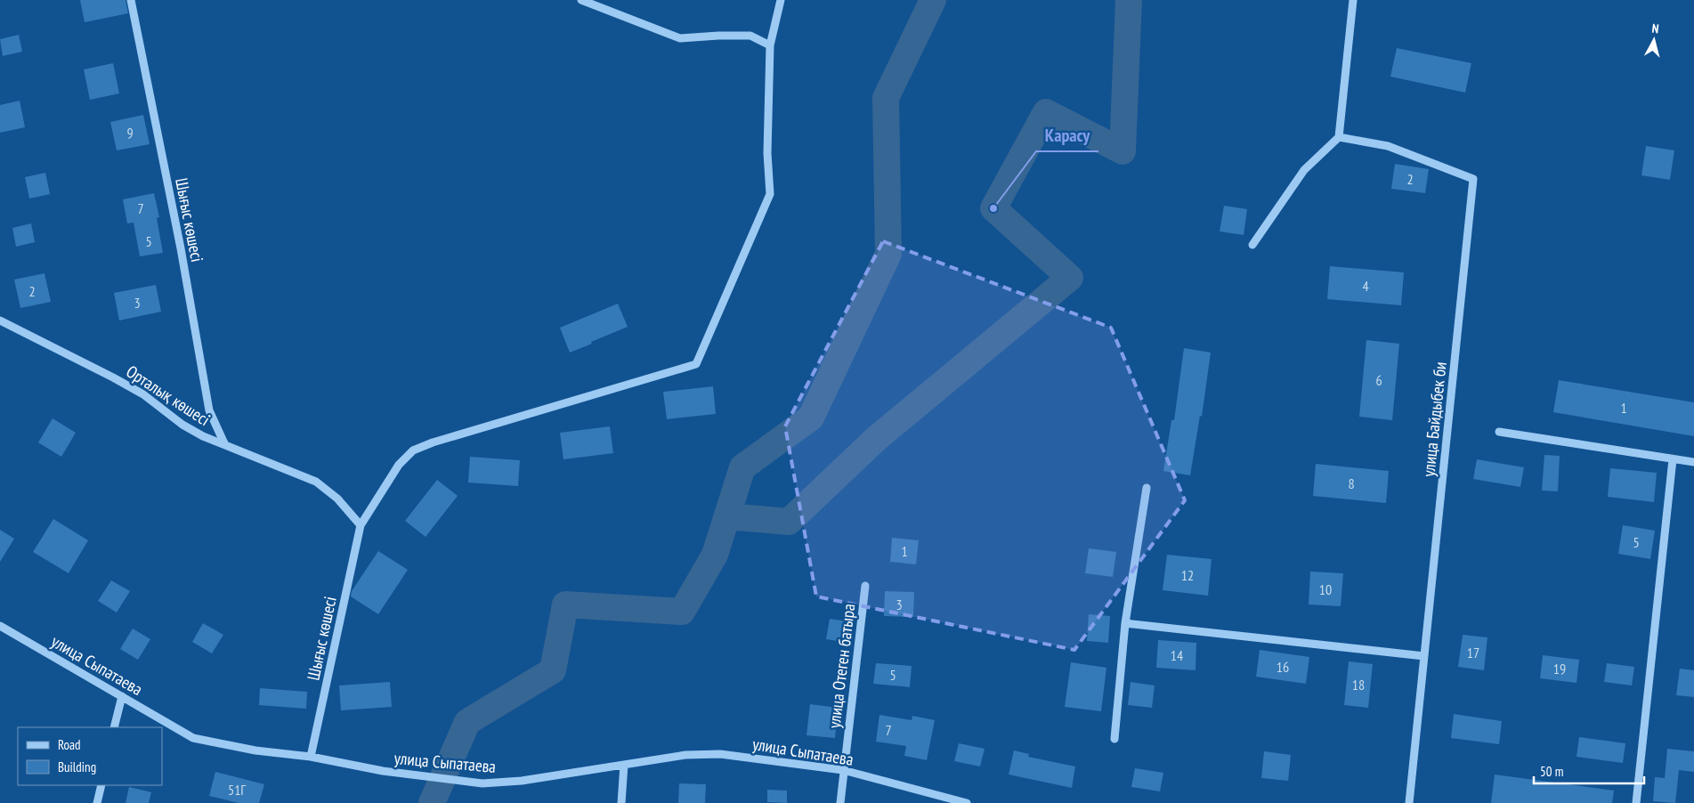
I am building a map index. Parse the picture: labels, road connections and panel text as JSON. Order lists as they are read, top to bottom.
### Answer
{
  "streets": {
    "street": [
      "Шығыс көшесі",
      "Орталық көшесі",
      "улица Байдыбек би",
      "улица Сыпатаева",
      "улица Отеген батыра"
    ]
  },
  "crossings": [
    ["Шығыс көшесі", "Орталық көшесі"],
    ["Шығыс көшесі", "улица Сыпатаева"],
    ["улица Сыпатаева", "улица Отеген батыра"]
  ],
  "places": ["Карасу"],
  "house_numbers": [
    "9",
    "2",
    "7",
    "5",
    "4",
    "2",
    "3",
    "6",
    "1",
    "8",
    "5",
    "1",
    "12",
    "10",
    "3",
    "17",
    "14",
    "16",
    "19",
    "5",
    "18",
    "7",
    "51Г"
  ],
  "legend": ["Road", "Building"],
  "scale_bar": "50 m",
  "north": "top"
}
